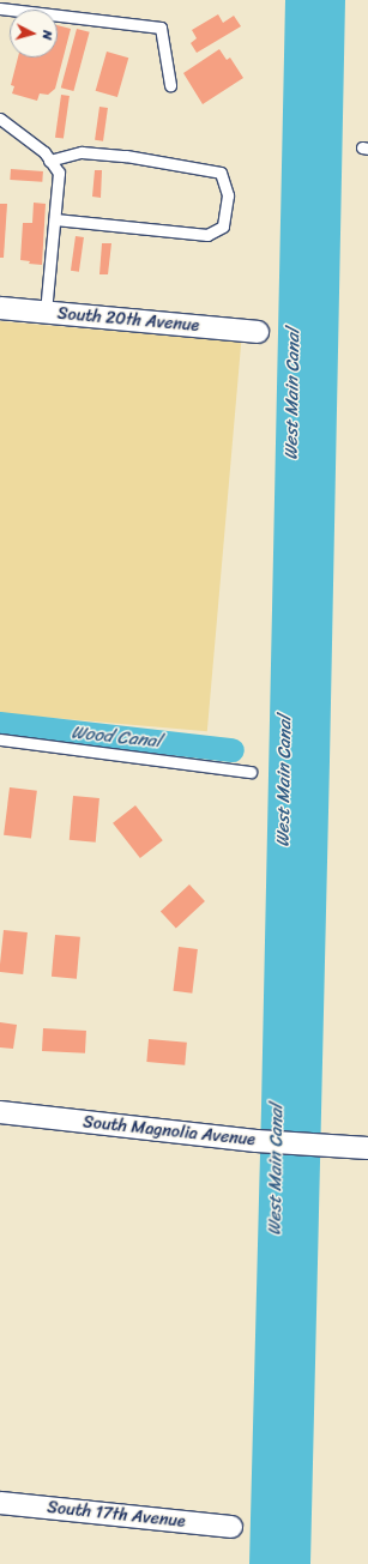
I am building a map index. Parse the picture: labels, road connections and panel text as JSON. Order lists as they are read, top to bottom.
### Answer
{
  "streets": {
    "street": ["South 20th Avenue", "South Magnolia Avenue", "South 17th Avenue"]
  },
  "water": ["West Main Canal", "Wood Canal"],
  "north": "right"
}
